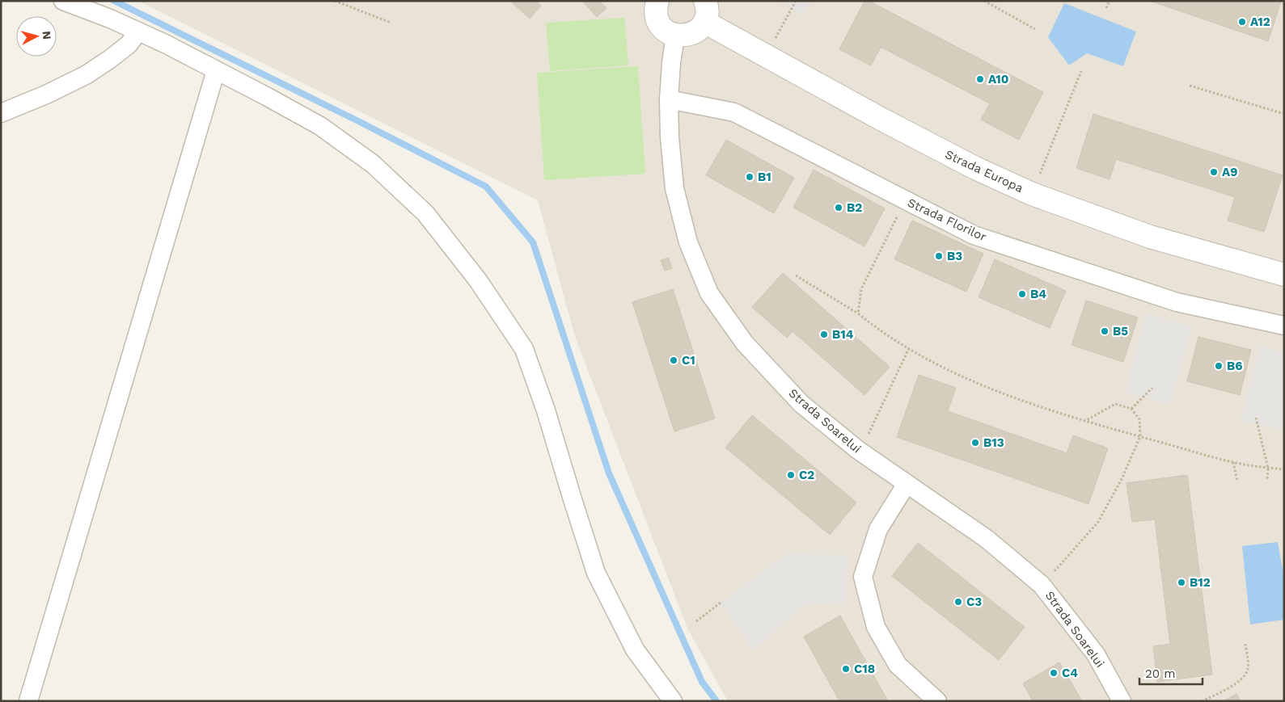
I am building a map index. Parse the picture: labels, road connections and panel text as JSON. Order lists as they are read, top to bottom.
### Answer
{
  "streets": {
    "street": ["Strada Europa", "Strada Florilor", "Strada Soarelui"]
  },
  "crossings": [
    ["Strada Florilor", "Strada Soarelui"]
  ],
  "places": [
    "A12",
    "A10",
    "A9",
    "B1",
    "B2",
    "B3",
    "B4",
    "B5",
    "B14",
    "C1",
    "B6",
    "B13",
    "C2",
    "B12",
    "C3",
    "C18",
    "C4"
  ],
  "scale_bar": "20 m",
  "north": "right"
}
